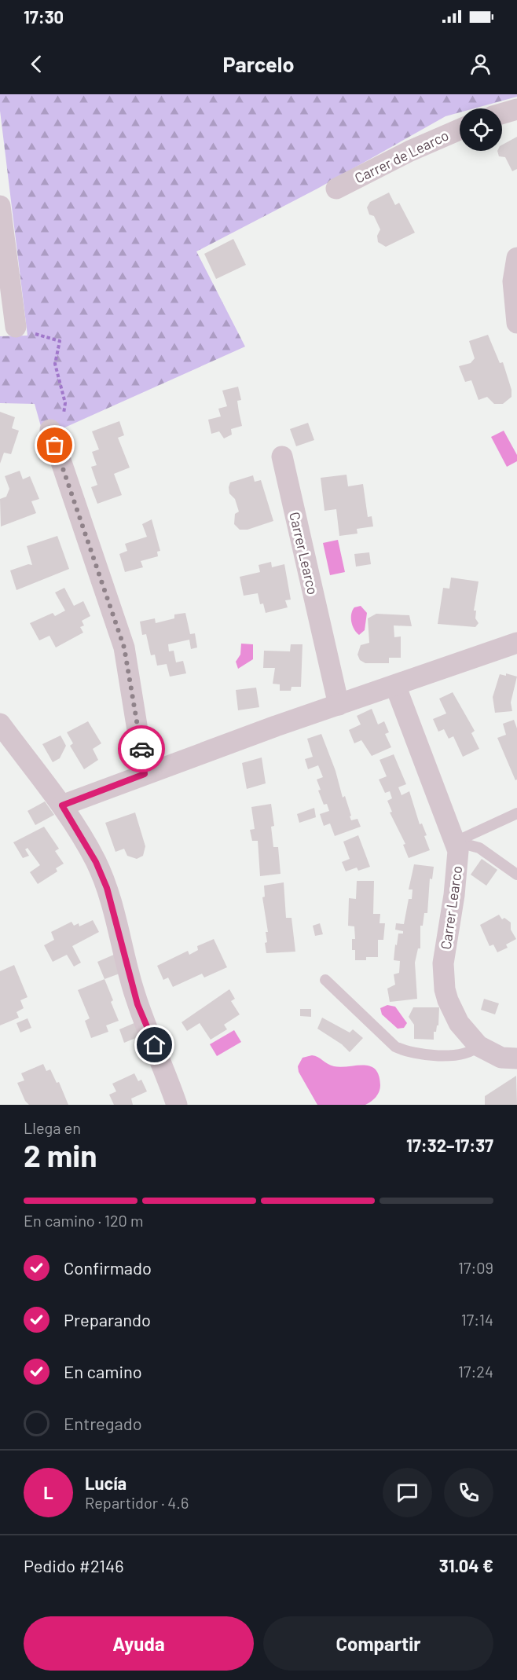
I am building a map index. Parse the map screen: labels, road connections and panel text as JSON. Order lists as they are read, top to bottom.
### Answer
{
  "streets": {
    "street": ["Carrer de Learco", "Carrer Learco"]
  },
  "page": {
    "status": "17:30",
    "header": "Parcelo",
    "heading": ["2 min", "Llega en", "17:32–17:37"],
    "panel": [
      "Lucía",
      "Repartidor · 4.6",
      "Pedido #2146",
      "31.04 €"
    ],
    "bar": "En camino · 120 m",
    "list": [
      ["Confirmado", "17:09"],
      ["Preparando", "17:14"],
      ["En camino", "17:24"],
      "Entregado"
    ],
    "round": "L",
    "buttons": ["Ayuda", "Compartir"]
  }
}
